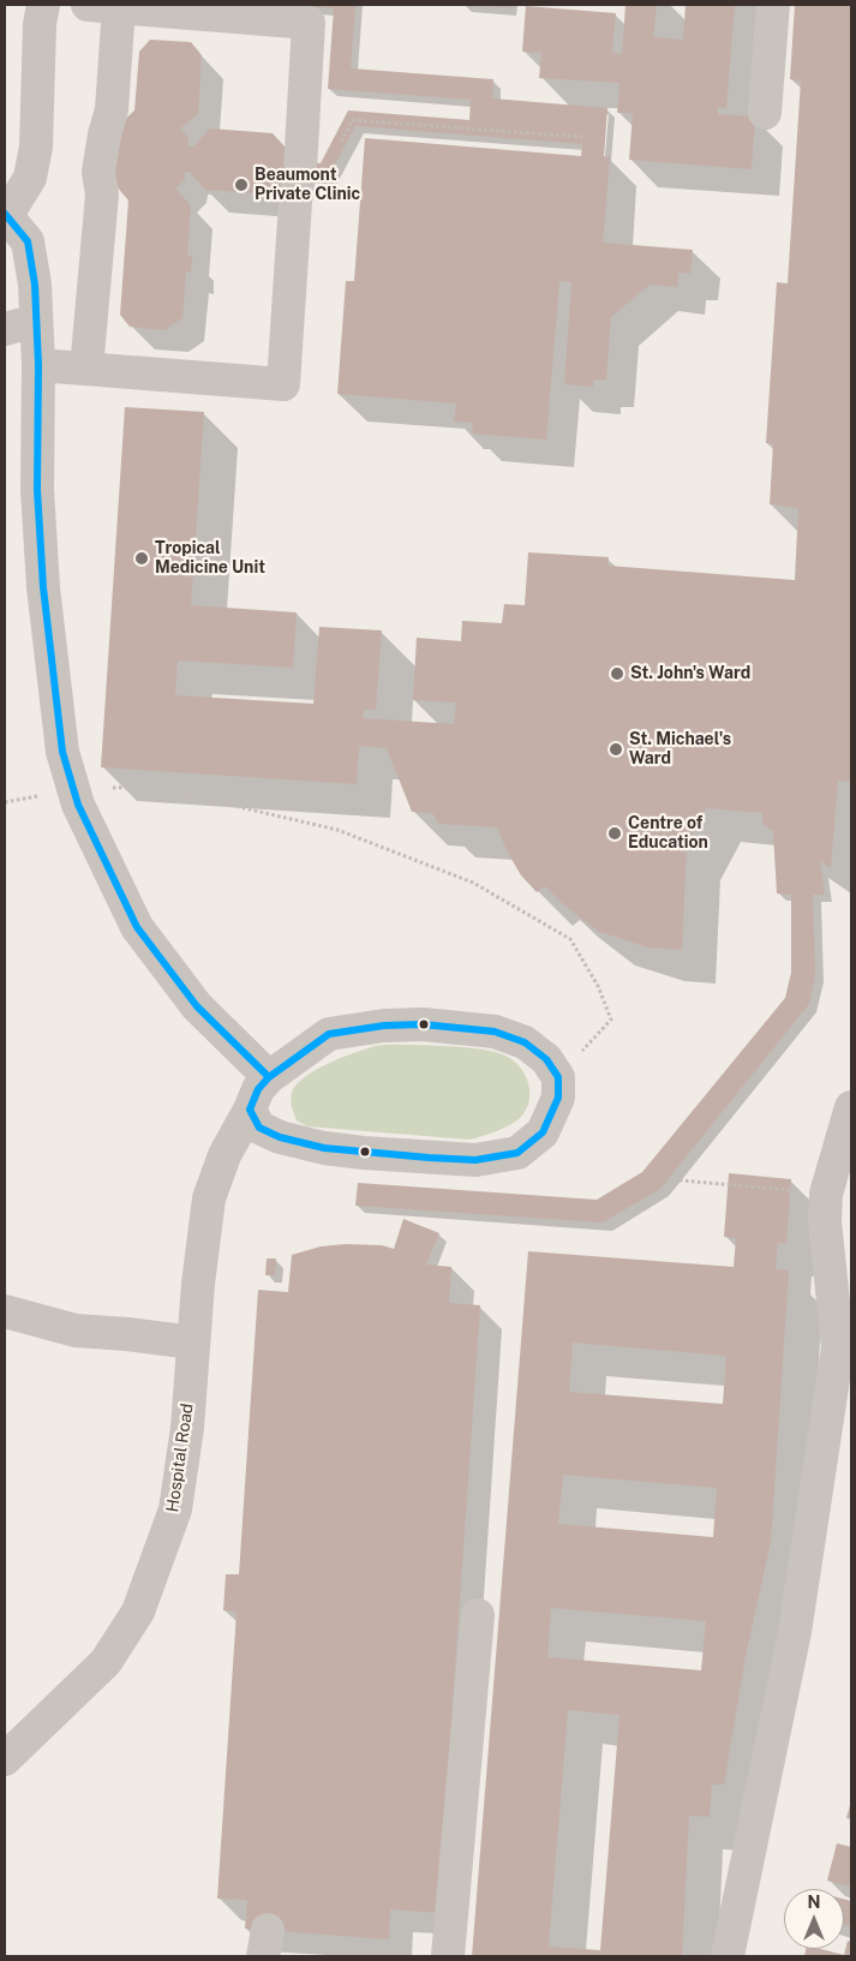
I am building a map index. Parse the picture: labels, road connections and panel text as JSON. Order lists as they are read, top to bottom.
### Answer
{
  "streets": {
    "lane": ["Hospital Road"]
  },
  "places": [
    "Beaumont Private Clinic",
    "Tropical Medicine Unit",
    "St. John's Ward",
    "St. Michael's Ward",
    "Centre of Education"
  ],
  "north": "top"
}
